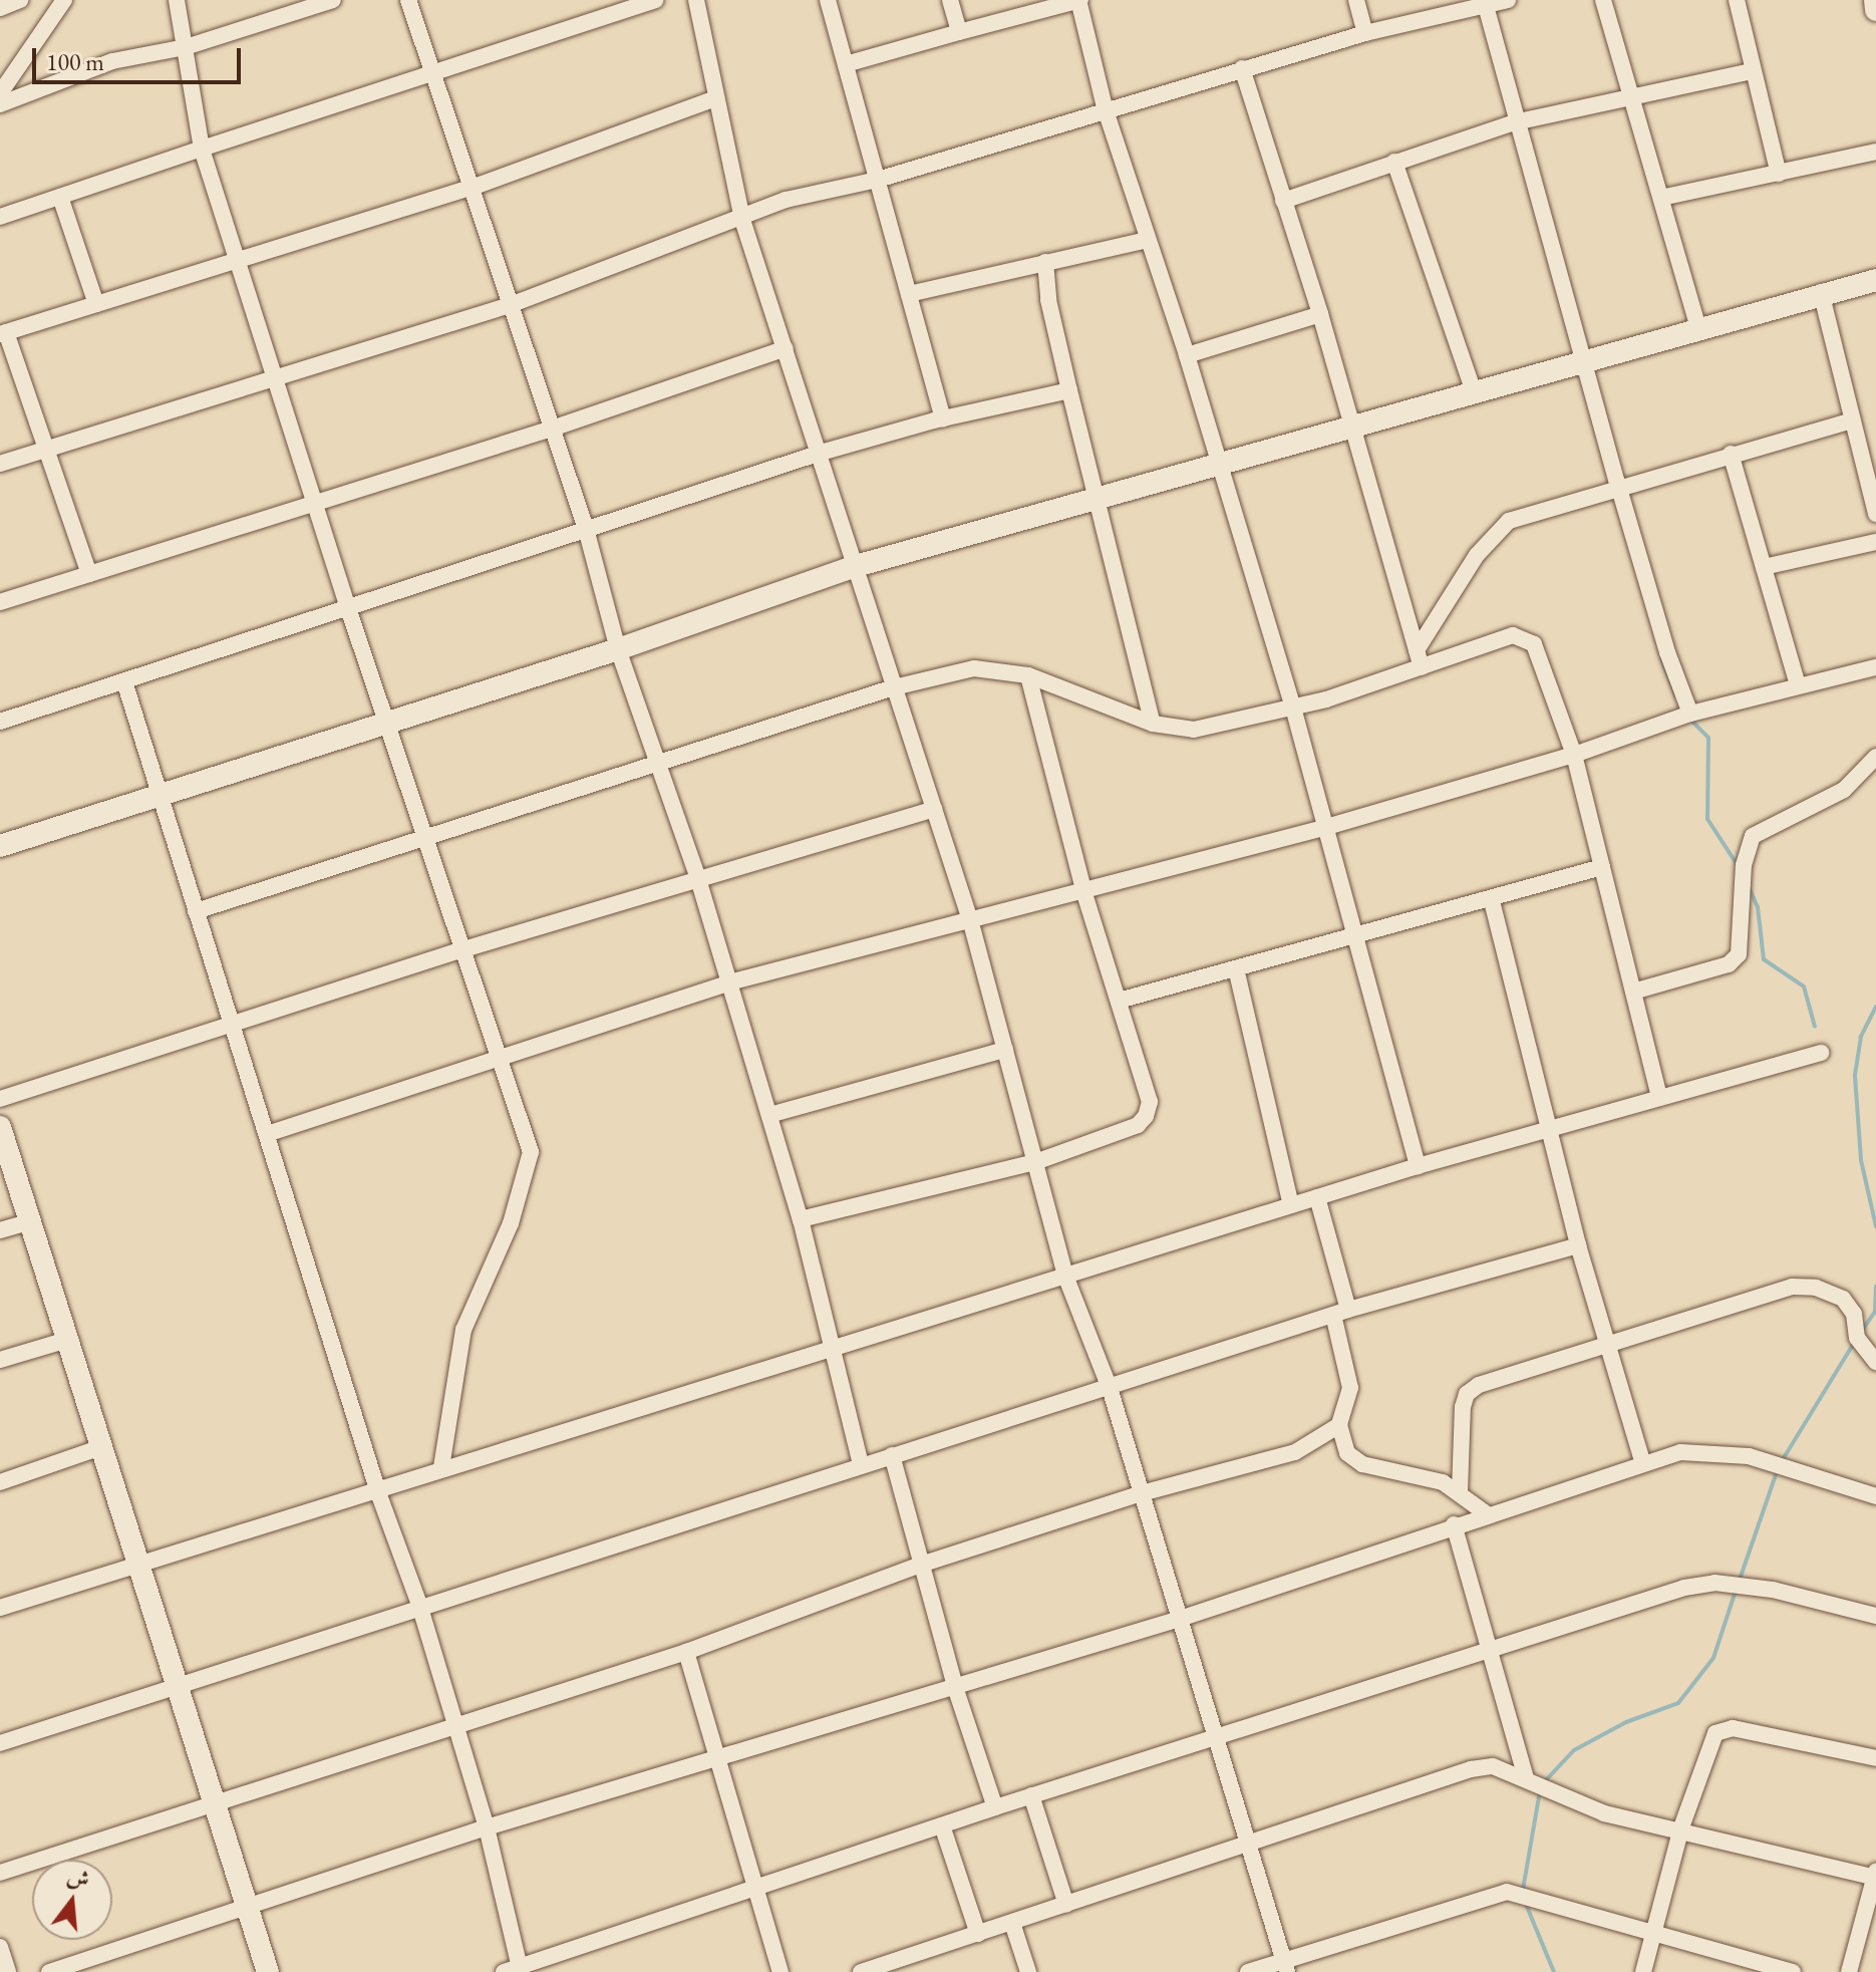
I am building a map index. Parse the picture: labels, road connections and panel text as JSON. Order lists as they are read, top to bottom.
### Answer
{
  "scale_bar": "100 m",
  "north": "top"
}
